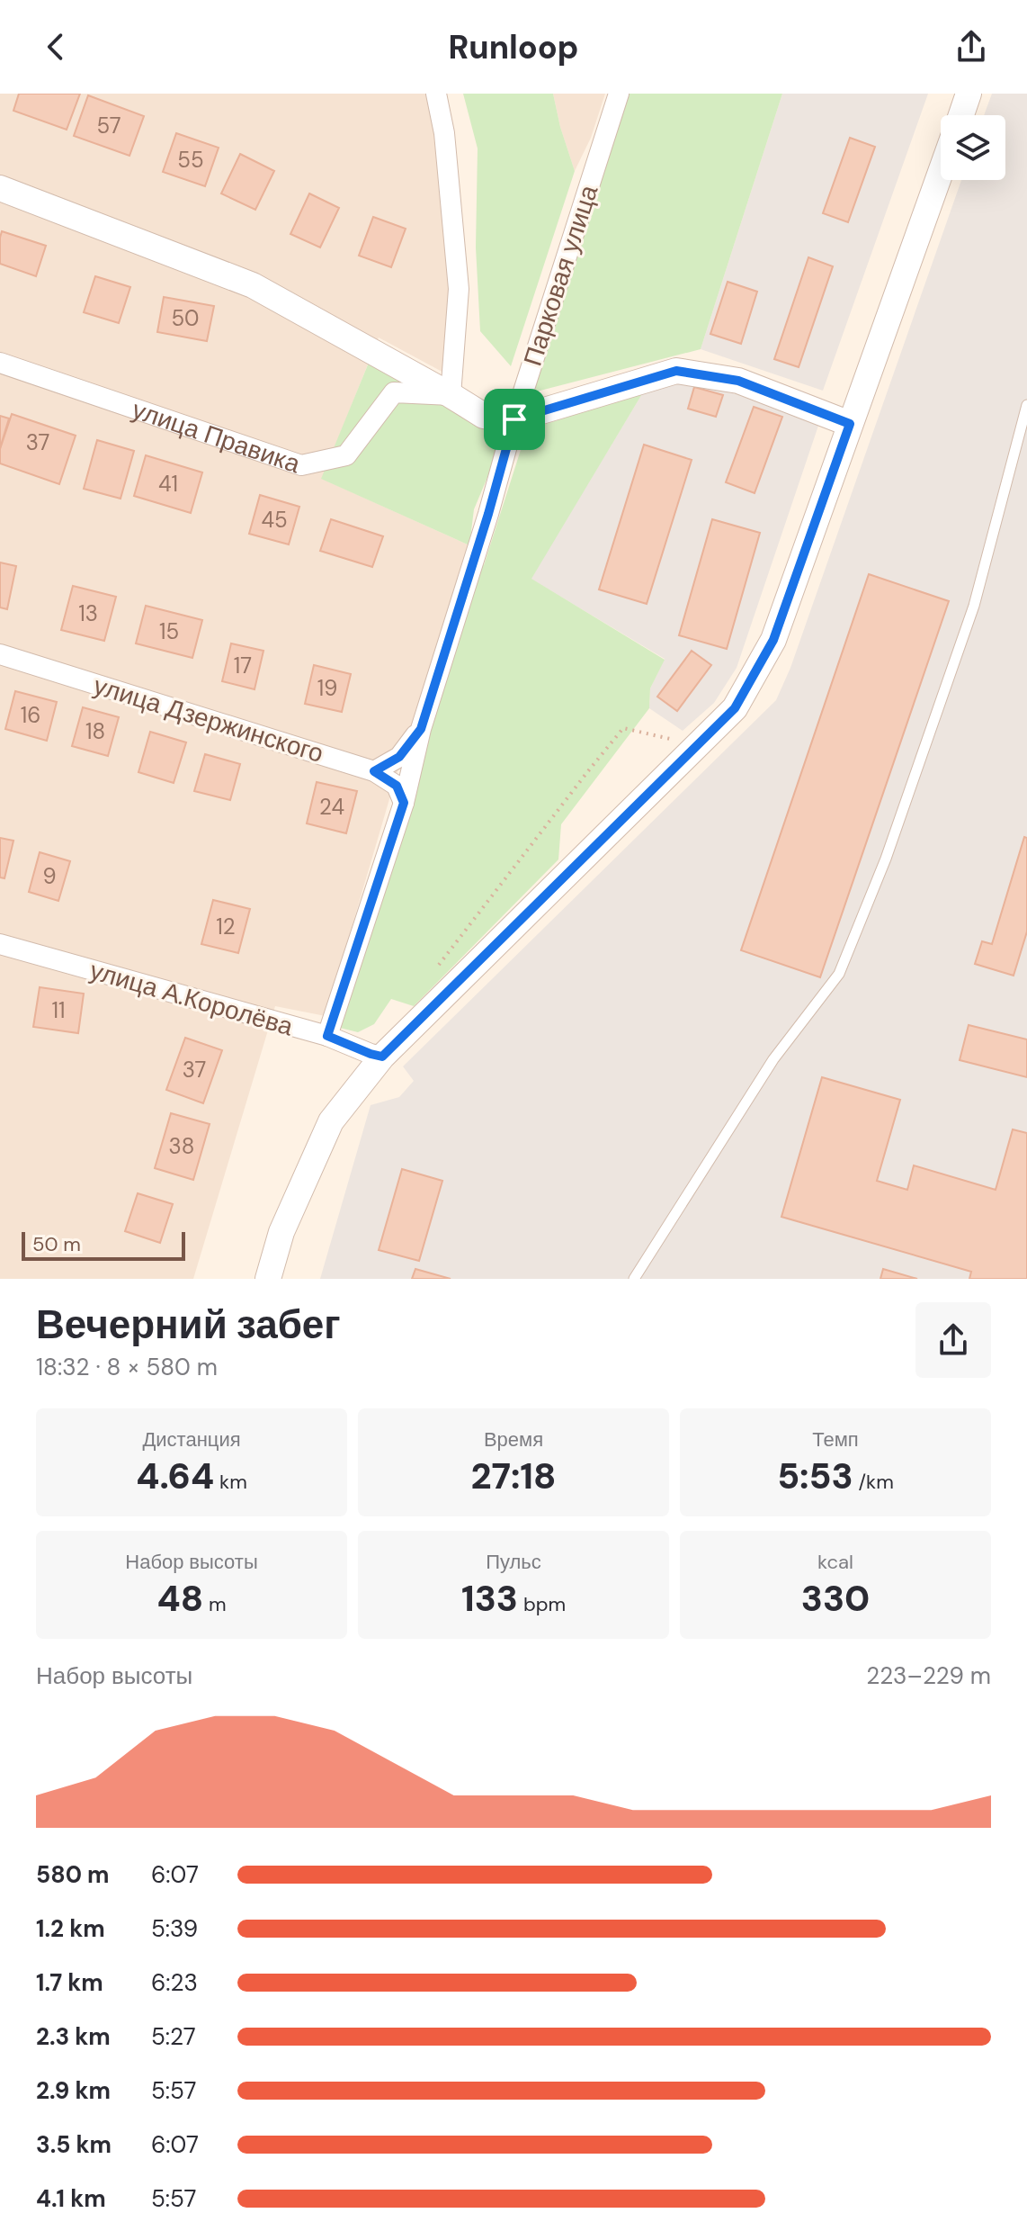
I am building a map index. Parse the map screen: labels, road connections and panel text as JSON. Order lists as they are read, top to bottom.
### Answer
{
  "streets": {
    "street": [
      "Парковая улица",
      "улица Правика",
      "улица Дзержинского",
      "улица А.Королёва"
    ]
  },
  "crossings": [
    ["Парковая улица", "улица Правика"],
    ["Парковая улица", "улица Дзержинского"],
    ["Парковая улица", "улица А.Королёва"]
  ],
  "house_numbers": [
    "57",
    "55",
    "50",
    "37",
    "41",
    "45",
    "13",
    "15",
    "17",
    "19",
    "16",
    "18",
    "24",
    "9",
    "12",
    "11",
    "37",
    "38"
  ],
  "scale_bar": "50 m",
  "page": {
    "header": "Runloop",
    "scale": "50 m",
    "heading": ["Вечерний забег", "18:32 · 8 × 580 m"],
    "stats": [
      ["Дистанция", "4.64 km"],
      ["Время", "27:18"],
      ["Темп", "5:53 /km"],
      ["Набор высоты", "48 m"],
      ["Пульс", "133 bpm"],
      ["kcal", "330"]
    ],
    "chart": ["Набор высоты", "223–229 m"],
    "list": [
      {
        "name": "580 m",
        "note": "6:07"
      },
      {
        "name": "1.2 km",
        "note": "5:39"
      },
      {
        "name": "1.7 km",
        "note": "6:23"
      },
      {
        "name": "2.3 km",
        "note": "5:27"
      },
      {
        "name": "2.9 km",
        "note": "5:57"
      },
      {
        "name": "3.5 km",
        "note": "6:07"
      },
      {
        "name": "4.1 km",
        "note": "5:57"
      }
    ]
  }
}
